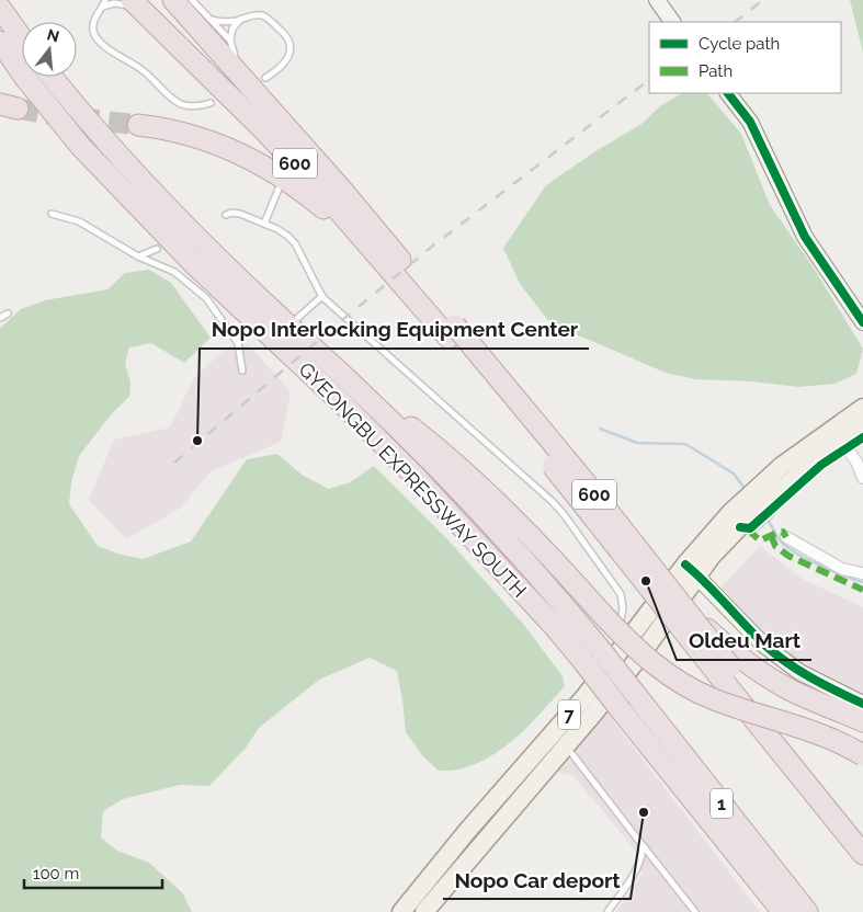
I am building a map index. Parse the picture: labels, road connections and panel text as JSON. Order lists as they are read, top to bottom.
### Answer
{
  "streets": {
    "highway": ["600", "GYEONGBU EXPRESSWAY SOUTH", "1"],
    "main road": ["7"]
  },
  "crossings": [
    ["GYEONGBU EXPRESSWAY SOUTH", "7"]
  ],
  "places": ["Nopo Interlocking Equipment Center", "Oldeu Mart", "Nopo Car deport"],
  "legend": ["Cycle path", "Path"],
  "scale_bar": "100 m",
  "north": "top"
}
